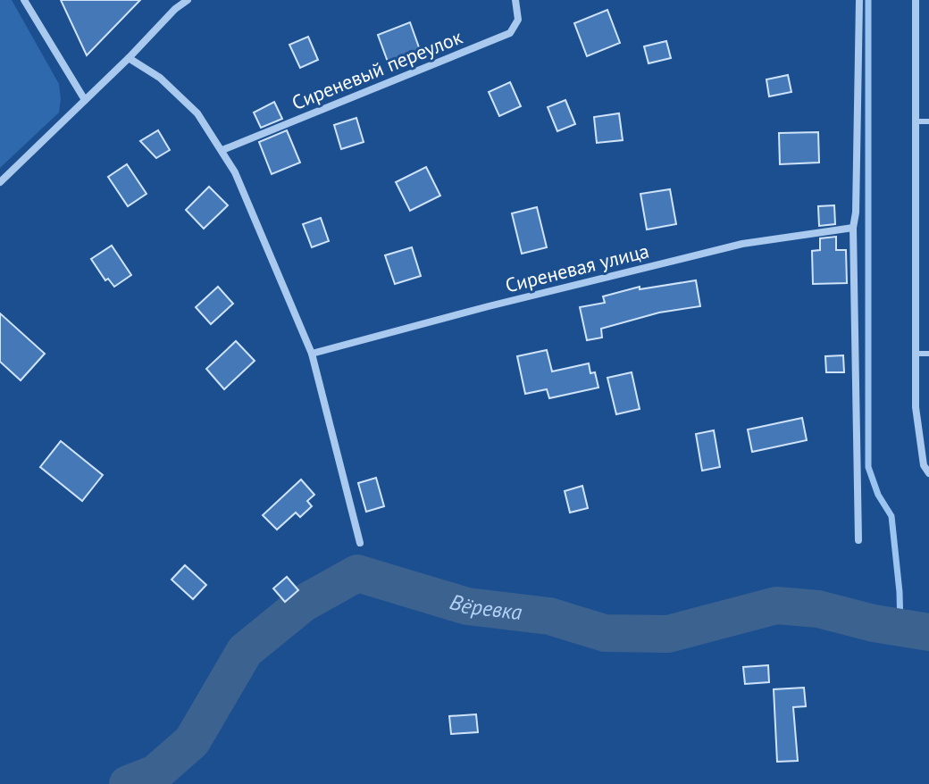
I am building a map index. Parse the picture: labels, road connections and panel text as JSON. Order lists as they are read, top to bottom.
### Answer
{
  "streets": {
    "street": ["Сиреневый переулок", "Сиреневая улица"]
  },
  "water": ["Вёревка"]
}
